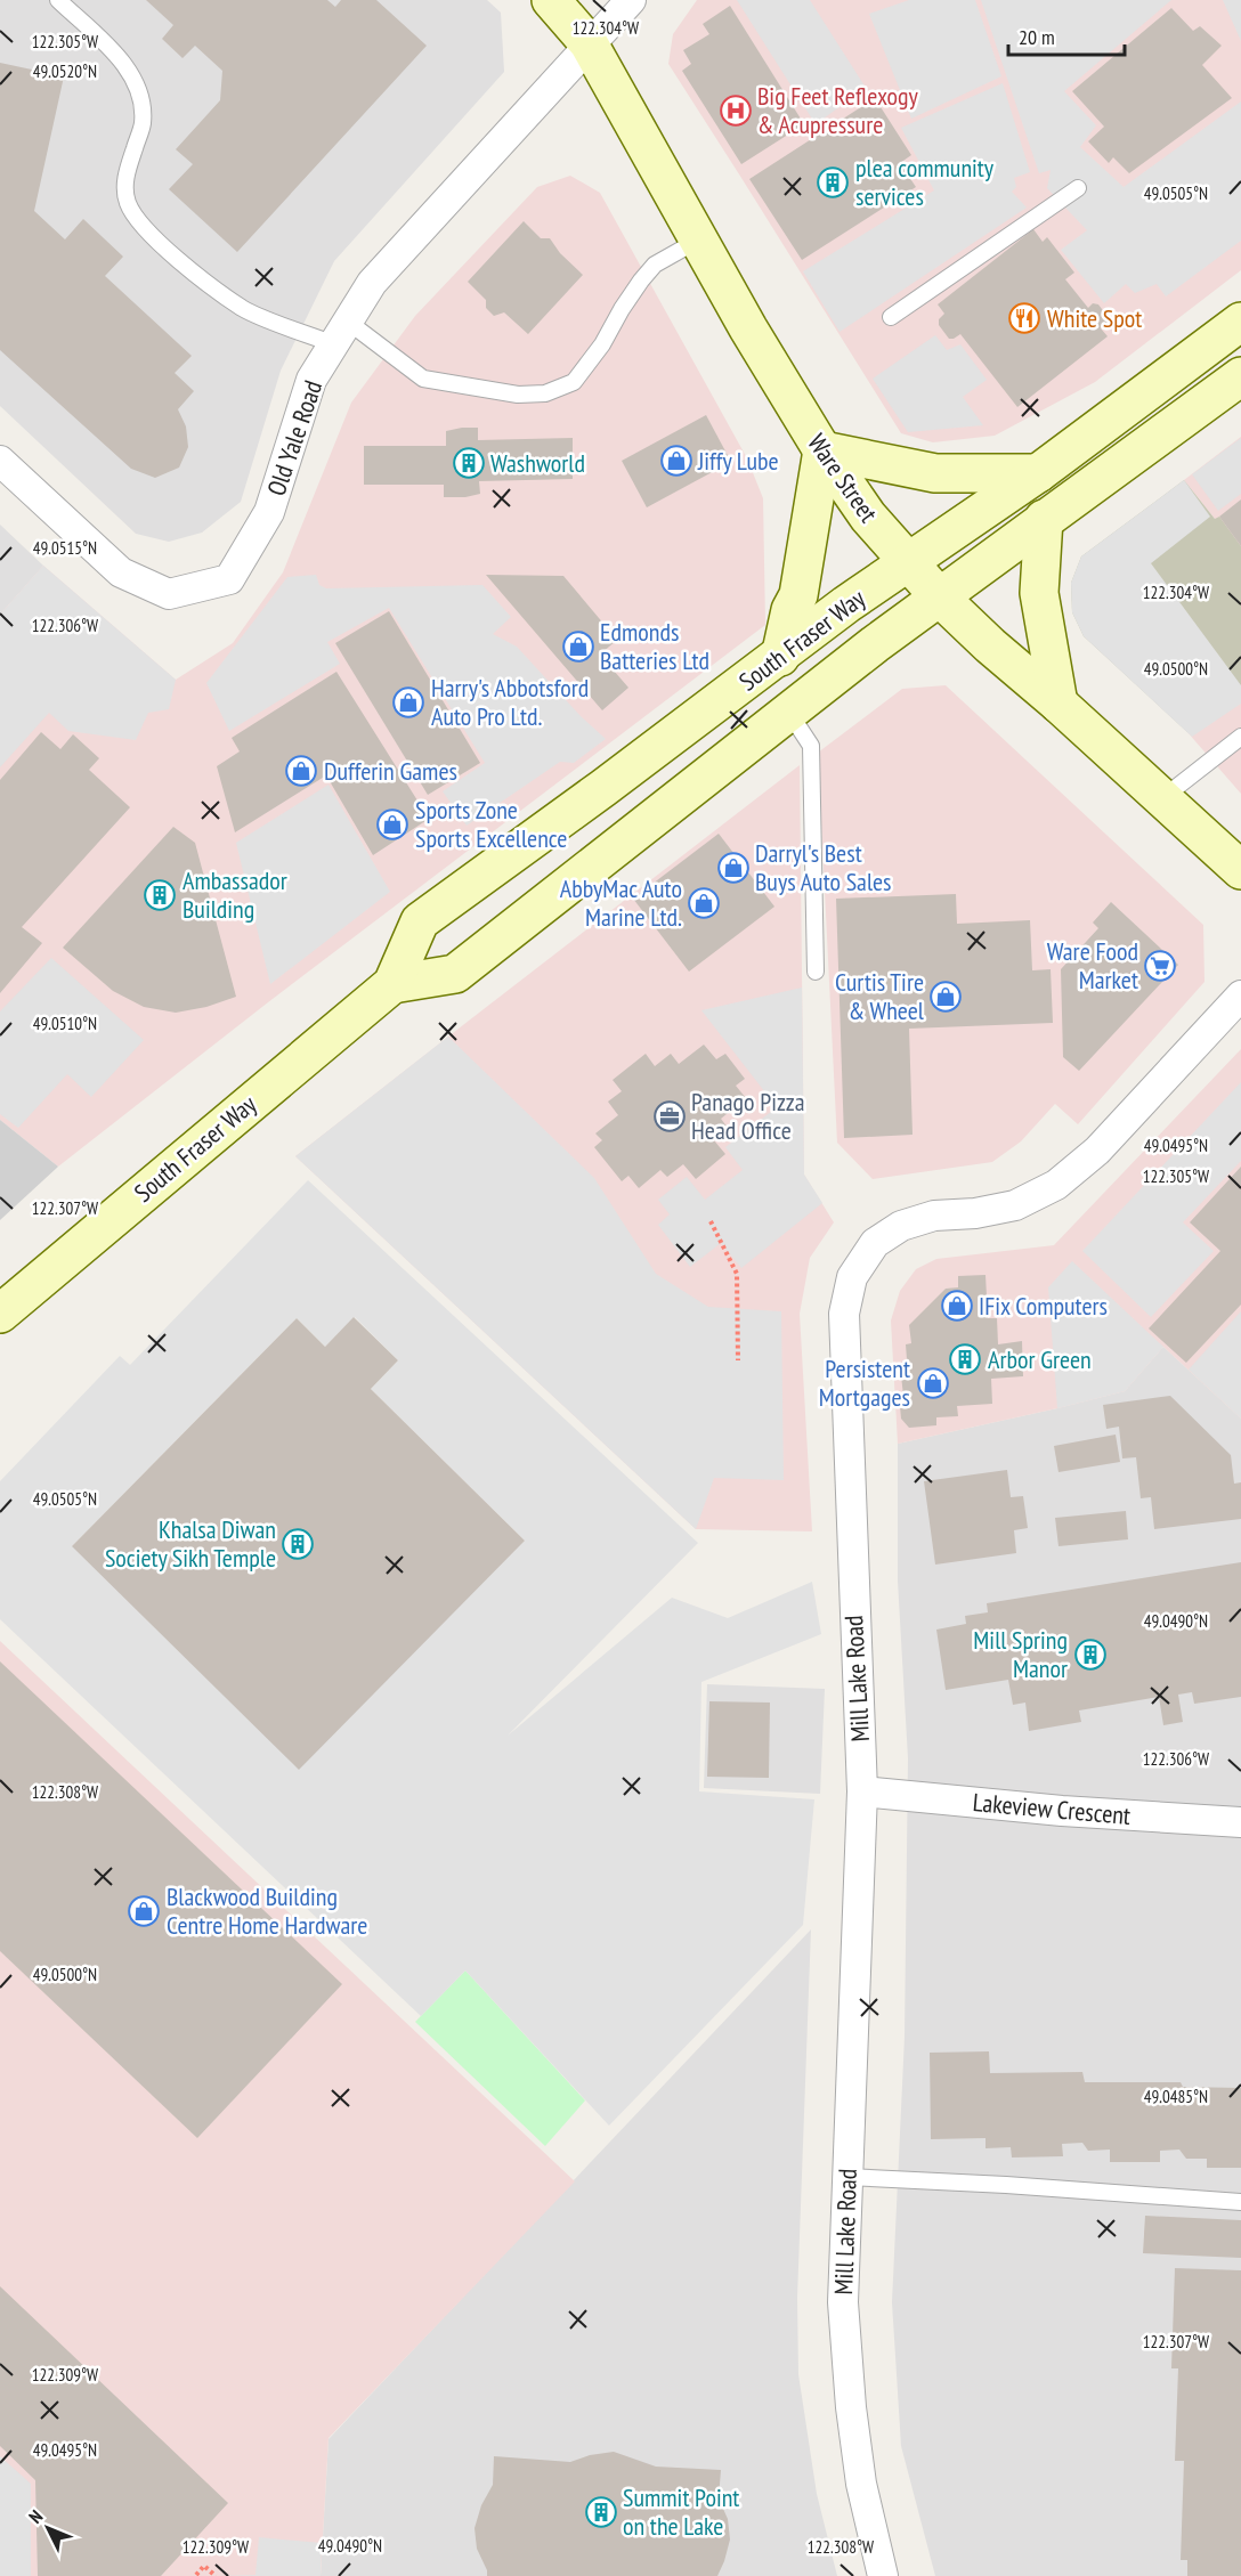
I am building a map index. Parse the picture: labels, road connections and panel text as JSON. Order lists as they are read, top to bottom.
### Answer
{
  "streets": {
    "main road": ["Ware Street", "South Fraser Way"],
    "street": ["Old Yale Road", "Mill Lake Road", "Lakeview Crescent"]
  },
  "crossings": [
    ["Old Yale Road", "Ware Street"],
    ["Ware Street", "South Fraser Way"],
    ["Mill Lake Road", "Lakeview Crescent"]
  ],
  "places": {
    "hospital": ["Big Feet Reflexogy & Acupressure"],
    "building": [
      "plea community services",
      "Washworld",
      "Ambassador Building",
      "Arbor Green",
      "Khalsa Diwan Society Sikh Temple",
      "Mill Spring Manor",
      "Summit Point on the Lake"
    ],
    "restaurant": ["White Spot"],
    "shop": [
      "Jiffy Lube",
      "Edmonds Batteries Ltd",
      "Harry's Abbotsford Auto Pro Ltd.",
      "Dufferin Games",
      "Sports Zone Sports Excellence",
      "Darryl's Best Buys Auto Sales",
      "AbbyMac Auto Marine Ltd.",
      "Curtis Tire & Wheel",
      "IFix Computers",
      "Persistent Mortgages",
      "Blackwood Building Centre Home Hardware"
    ],
    "supermarket": ["Ware Food Market"],
    "office": ["Panago Pizza Head Office"]
  },
  "scale_bar": "20 m",
  "north": "top left",
  "coordinates": [
    "122.304°W",
    "122.305°W",
    "49.0520°N",
    "49.0505°N",
    "49.0515°N",
    "122.306°W",
    "49.0500°N",
    "49.0510°N",
    "49.0495°N",
    "122.307°W",
    "49.0490°N",
    "122.308°W",
    "49.0485°N",
    "122.309°W"
  ]
}
